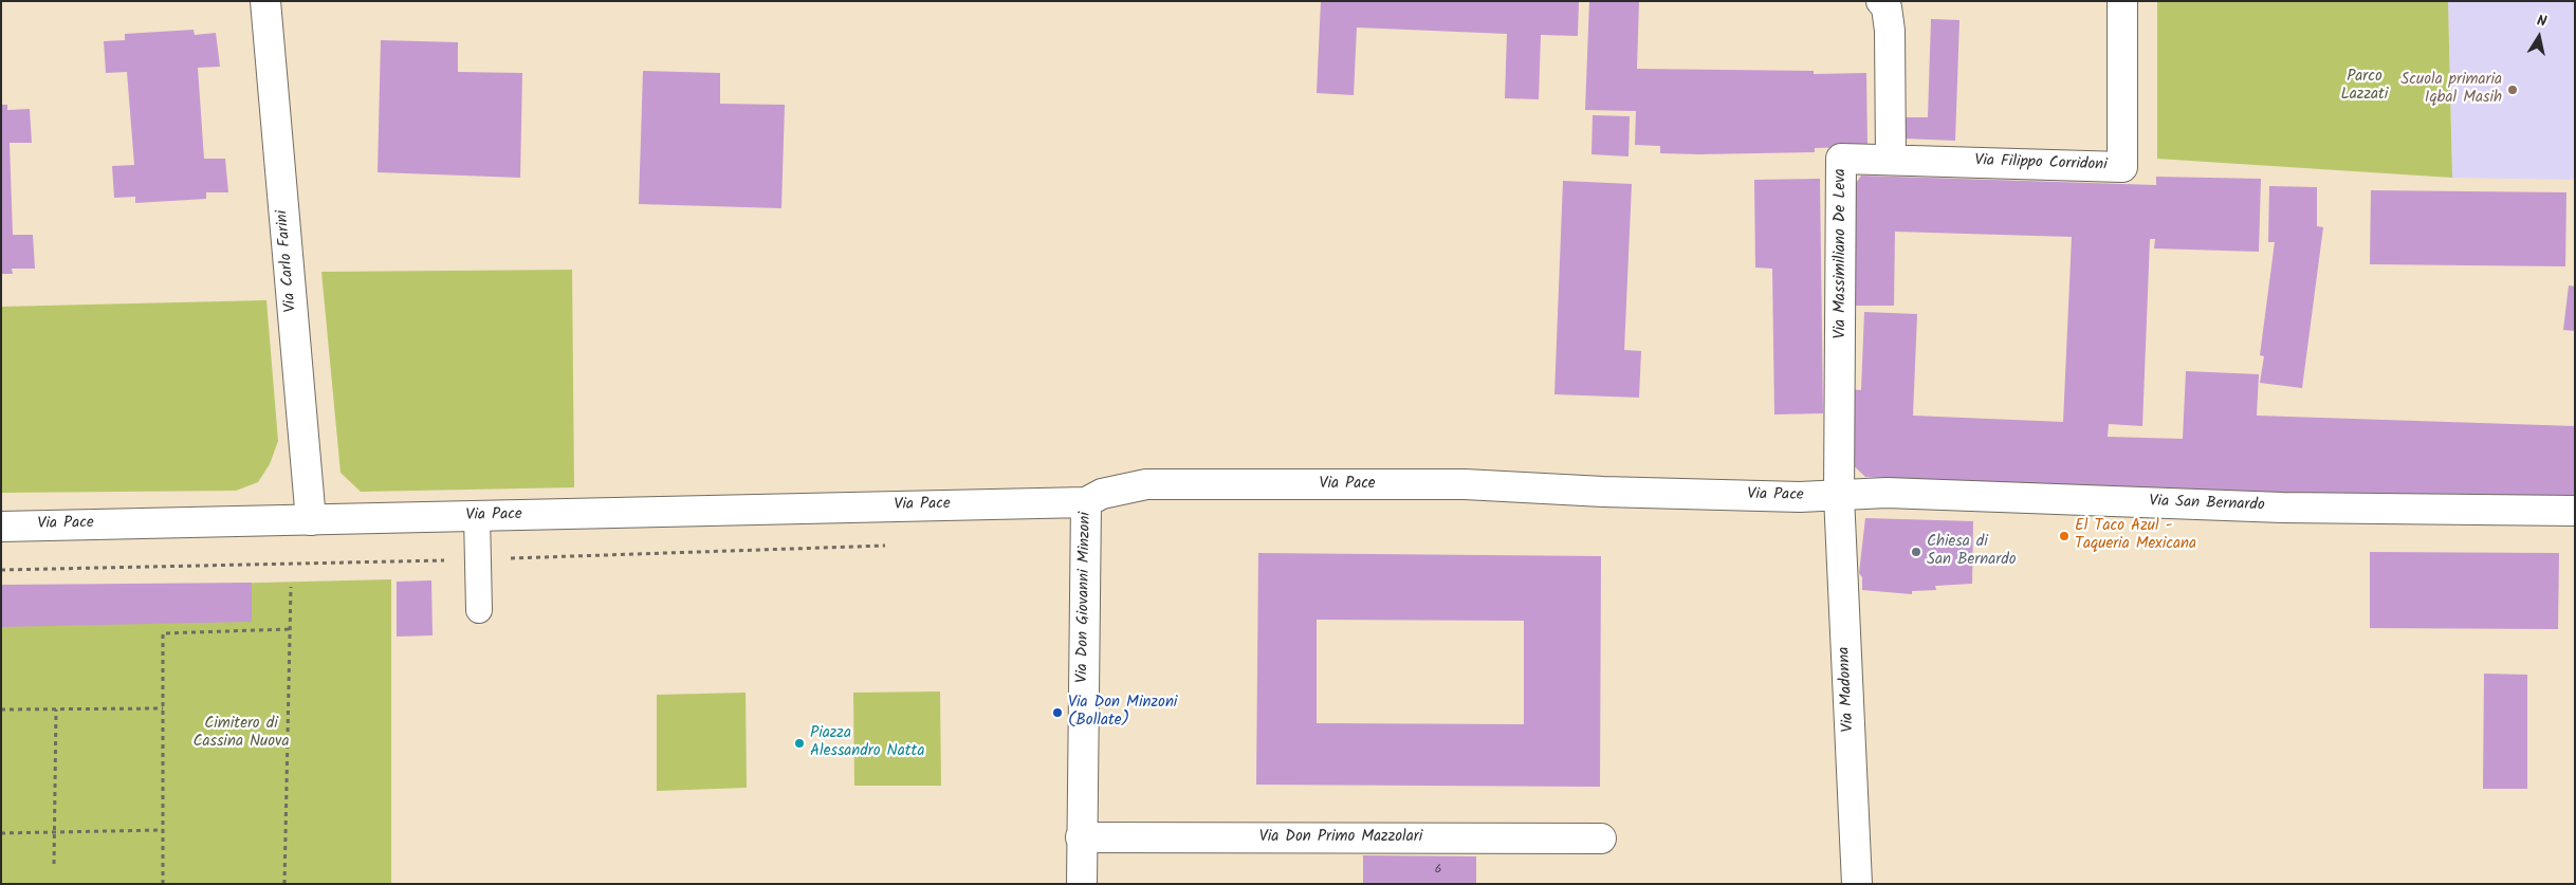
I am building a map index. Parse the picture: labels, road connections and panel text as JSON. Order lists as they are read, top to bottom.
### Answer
{
  "streets": {
    "street": [
      "Via Filippo Corridoni",
      "Via Massimiliano De Leva",
      "Via Carlo Farini",
      "Via Pace",
      "Via San Bernardo",
      "Via Don Giovanni Minzoni",
      "Via Madonna",
      "Via Don Primo Mazzolari"
    ]
  },
  "crossings": [
    ["Via Filippo Corridoni", "Via Massimiliano De Leva"],
    ["Via Massimiliano De Leva", "Via Pace"],
    ["Via Massimiliano De Leva", "Via San Bernardo"],
    ["Via Massimiliano De Leva", "Via Madonna"],
    ["Via Carlo Farini", "Via Pace"],
    ["Via Pace", "Via San Bernardo"],
    ["Via Pace", "Via Don Giovanni Minzoni"],
    ["Via Pace", "Via Madonna"],
    ["Via San Bernardo", "Via Madonna"],
    ["Via Don Giovanni Minzoni", "Via Don Primo Mazzolari"]
  ],
  "parks": ["Parco Lazzati", "Cimitero di Cassina Nuova"],
  "places": [
    "Scuola primaria Iqbal Masih",
    "El Taco Azul - Taqueria Mexicana",
    "Chiesa di San Bernardo",
    "Via Don Minzoni (Bollate)",
    "Piazza Alessandro Natta"
  ],
  "house_numbers": ["6"],
  "north": "top"
}
